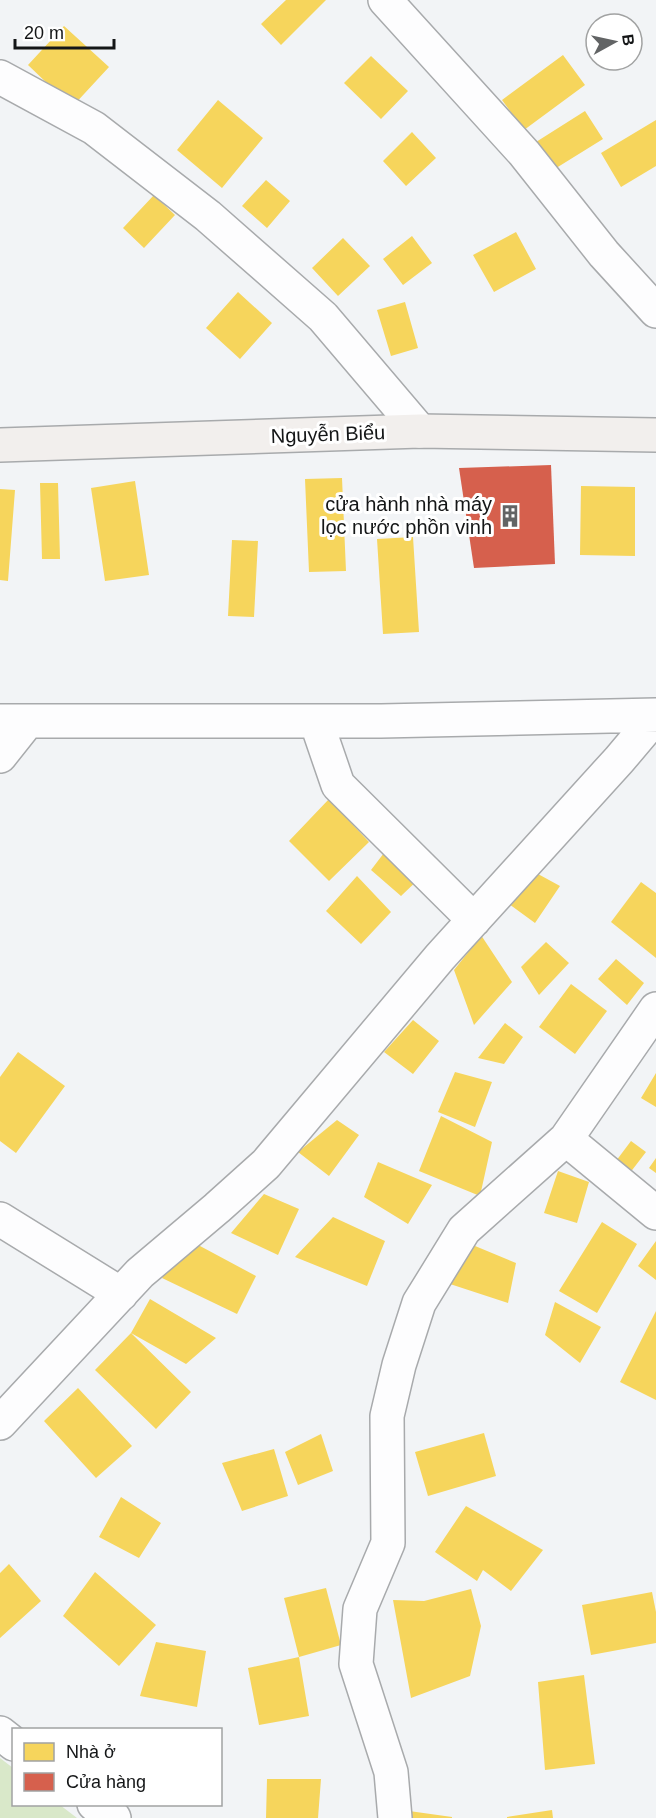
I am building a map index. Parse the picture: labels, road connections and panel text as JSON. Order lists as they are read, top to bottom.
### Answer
{
  "streets": {
    "street": ["Nguyễn Biểu"]
  },
  "places": {
    "building": ["cửa hành nhà máy lọc nước phồn vinh"]
  },
  "legend": ["Nhà ở", "Cửa hàng"],
  "scale_bar": "20 m",
  "north": "right"
}
